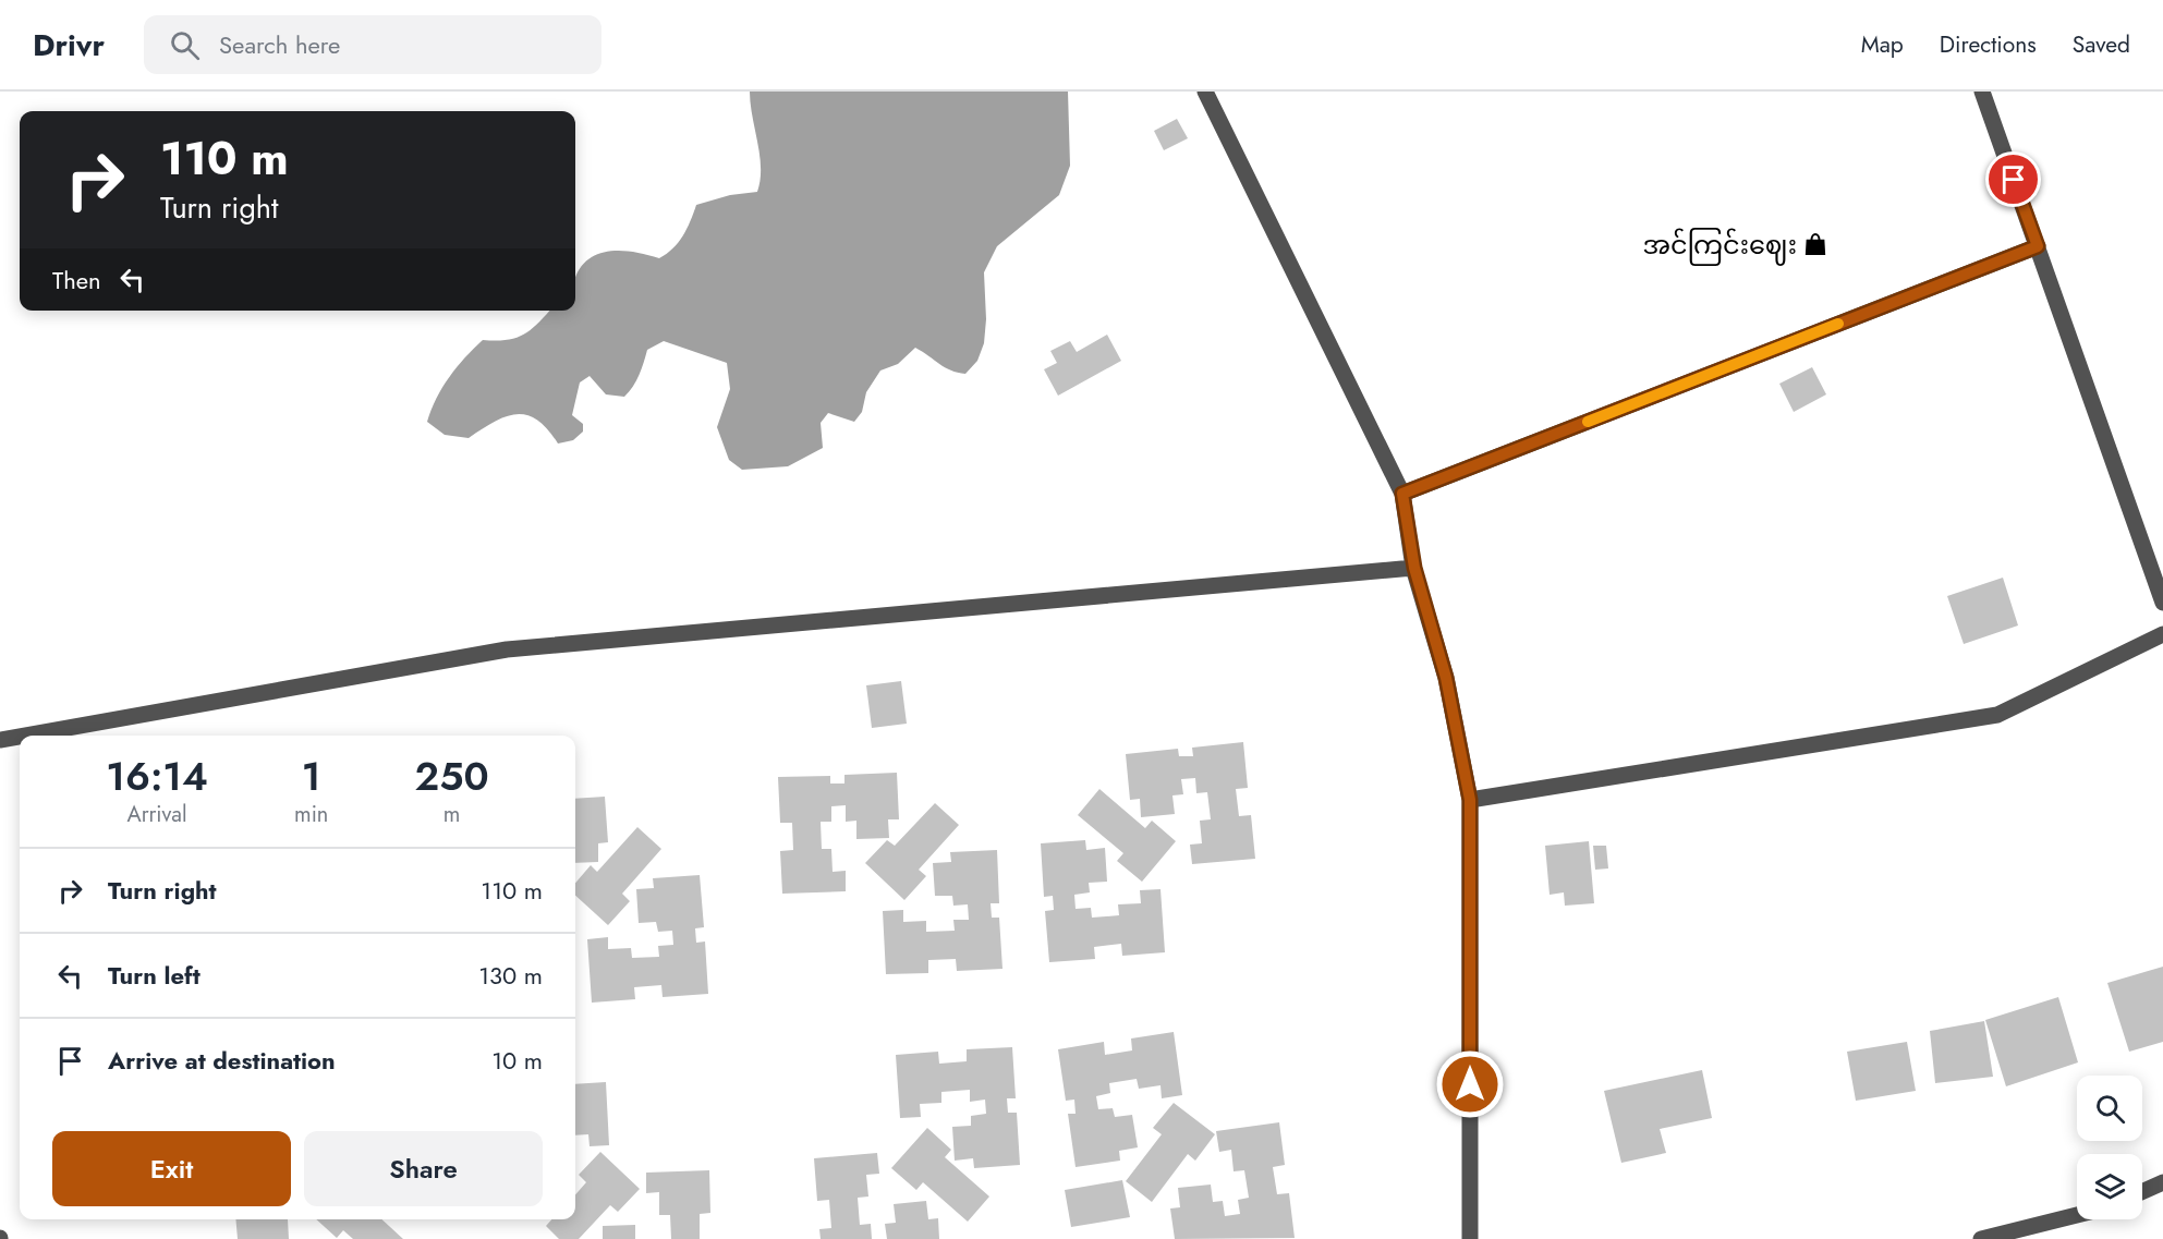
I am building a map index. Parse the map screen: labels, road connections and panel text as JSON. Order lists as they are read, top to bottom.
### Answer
{
  "places": {
    "shop": ["အင်ကြင်းဈေး"]
  },
  "page": {
    "header": "Drivr",
    "search": "Search here",
    "nav": ["Map", "Directions", "Saved"],
    "turn": ["110 m", "Turn right"],
    "then": "Then",
    "eta": [
      "16:14",
      "Arrival",
      "1",
      "min",
      "250",
      "m"
    ],
    "list": [
      {
        "name": "Turn right",
        "value": "110 m"
      },
      {
        "name": "Turn left",
        "value": "130 m"
      },
      {
        "name": "Arrive at destination",
        "value": "10 m"
      }
    ],
    "buttons": ["Exit", "Share"]
  }
}
